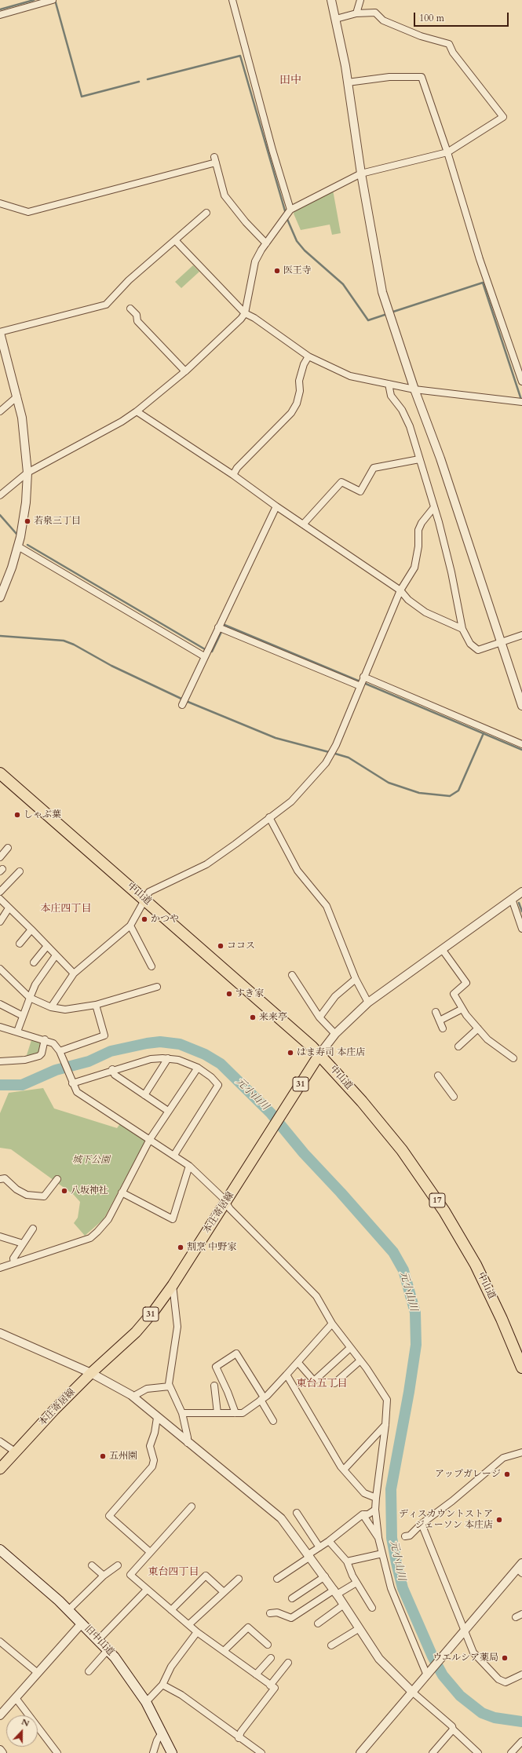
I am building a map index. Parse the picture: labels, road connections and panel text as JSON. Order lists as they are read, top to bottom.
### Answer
{
  "streets": {
    "highway": ["中山道", "17"],
    "main road": ["31", "本庄寄居線", "旧中山道"]
  },
  "crossings": [
    ["中山道", "本庄寄居線"]
  ],
  "districts": [
    "田中",
    "本庄四丁目",
    "東台五丁目",
    "東台四丁目"
  ],
  "water": ["元小山川"],
  "parks": ["城下公園"],
  "places": [
    "医王寺",
    "若泉三丁目",
    "しゃぶ葉",
    "かつや",
    "ココス",
    "すき家",
    "来来亭",
    "はま寿司 本庄店",
    "八坂神社",
    "割烹 中野家",
    "五州園",
    "アップガレージ",
    "ディスカウントストア ジェーソン 本庄店",
    "ウエルシア薬局"
  ],
  "scale_bar": "100 m",
  "north": "top"
}
